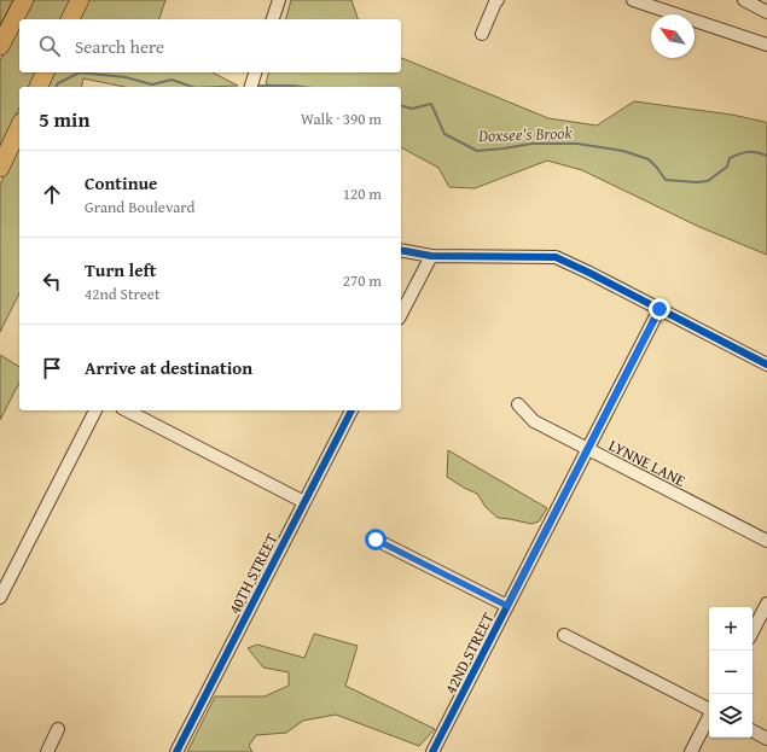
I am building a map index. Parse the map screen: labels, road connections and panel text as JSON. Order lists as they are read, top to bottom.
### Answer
{
  "streets": {
    "street": ["LYNNE LANE", "40TH STREET", "42ND STREET"]
  },
  "crossings": [
    ["LYNNE LANE", "42ND STREET"]
  ],
  "water": ["Doxsee's Brook"],
  "north": "top left",
  "page": {
    "search": "Search here",
    "heading": ["5 min", "Walk · 390 m"],
    "list": [
      ["Continue", "Grand Boulevard", "120 m"],
      ["Turn left", "42nd Street", "270 m"],
      "Arrive at destination"
    ],
    "map_buttons": ["+", "−"]
  }
}
